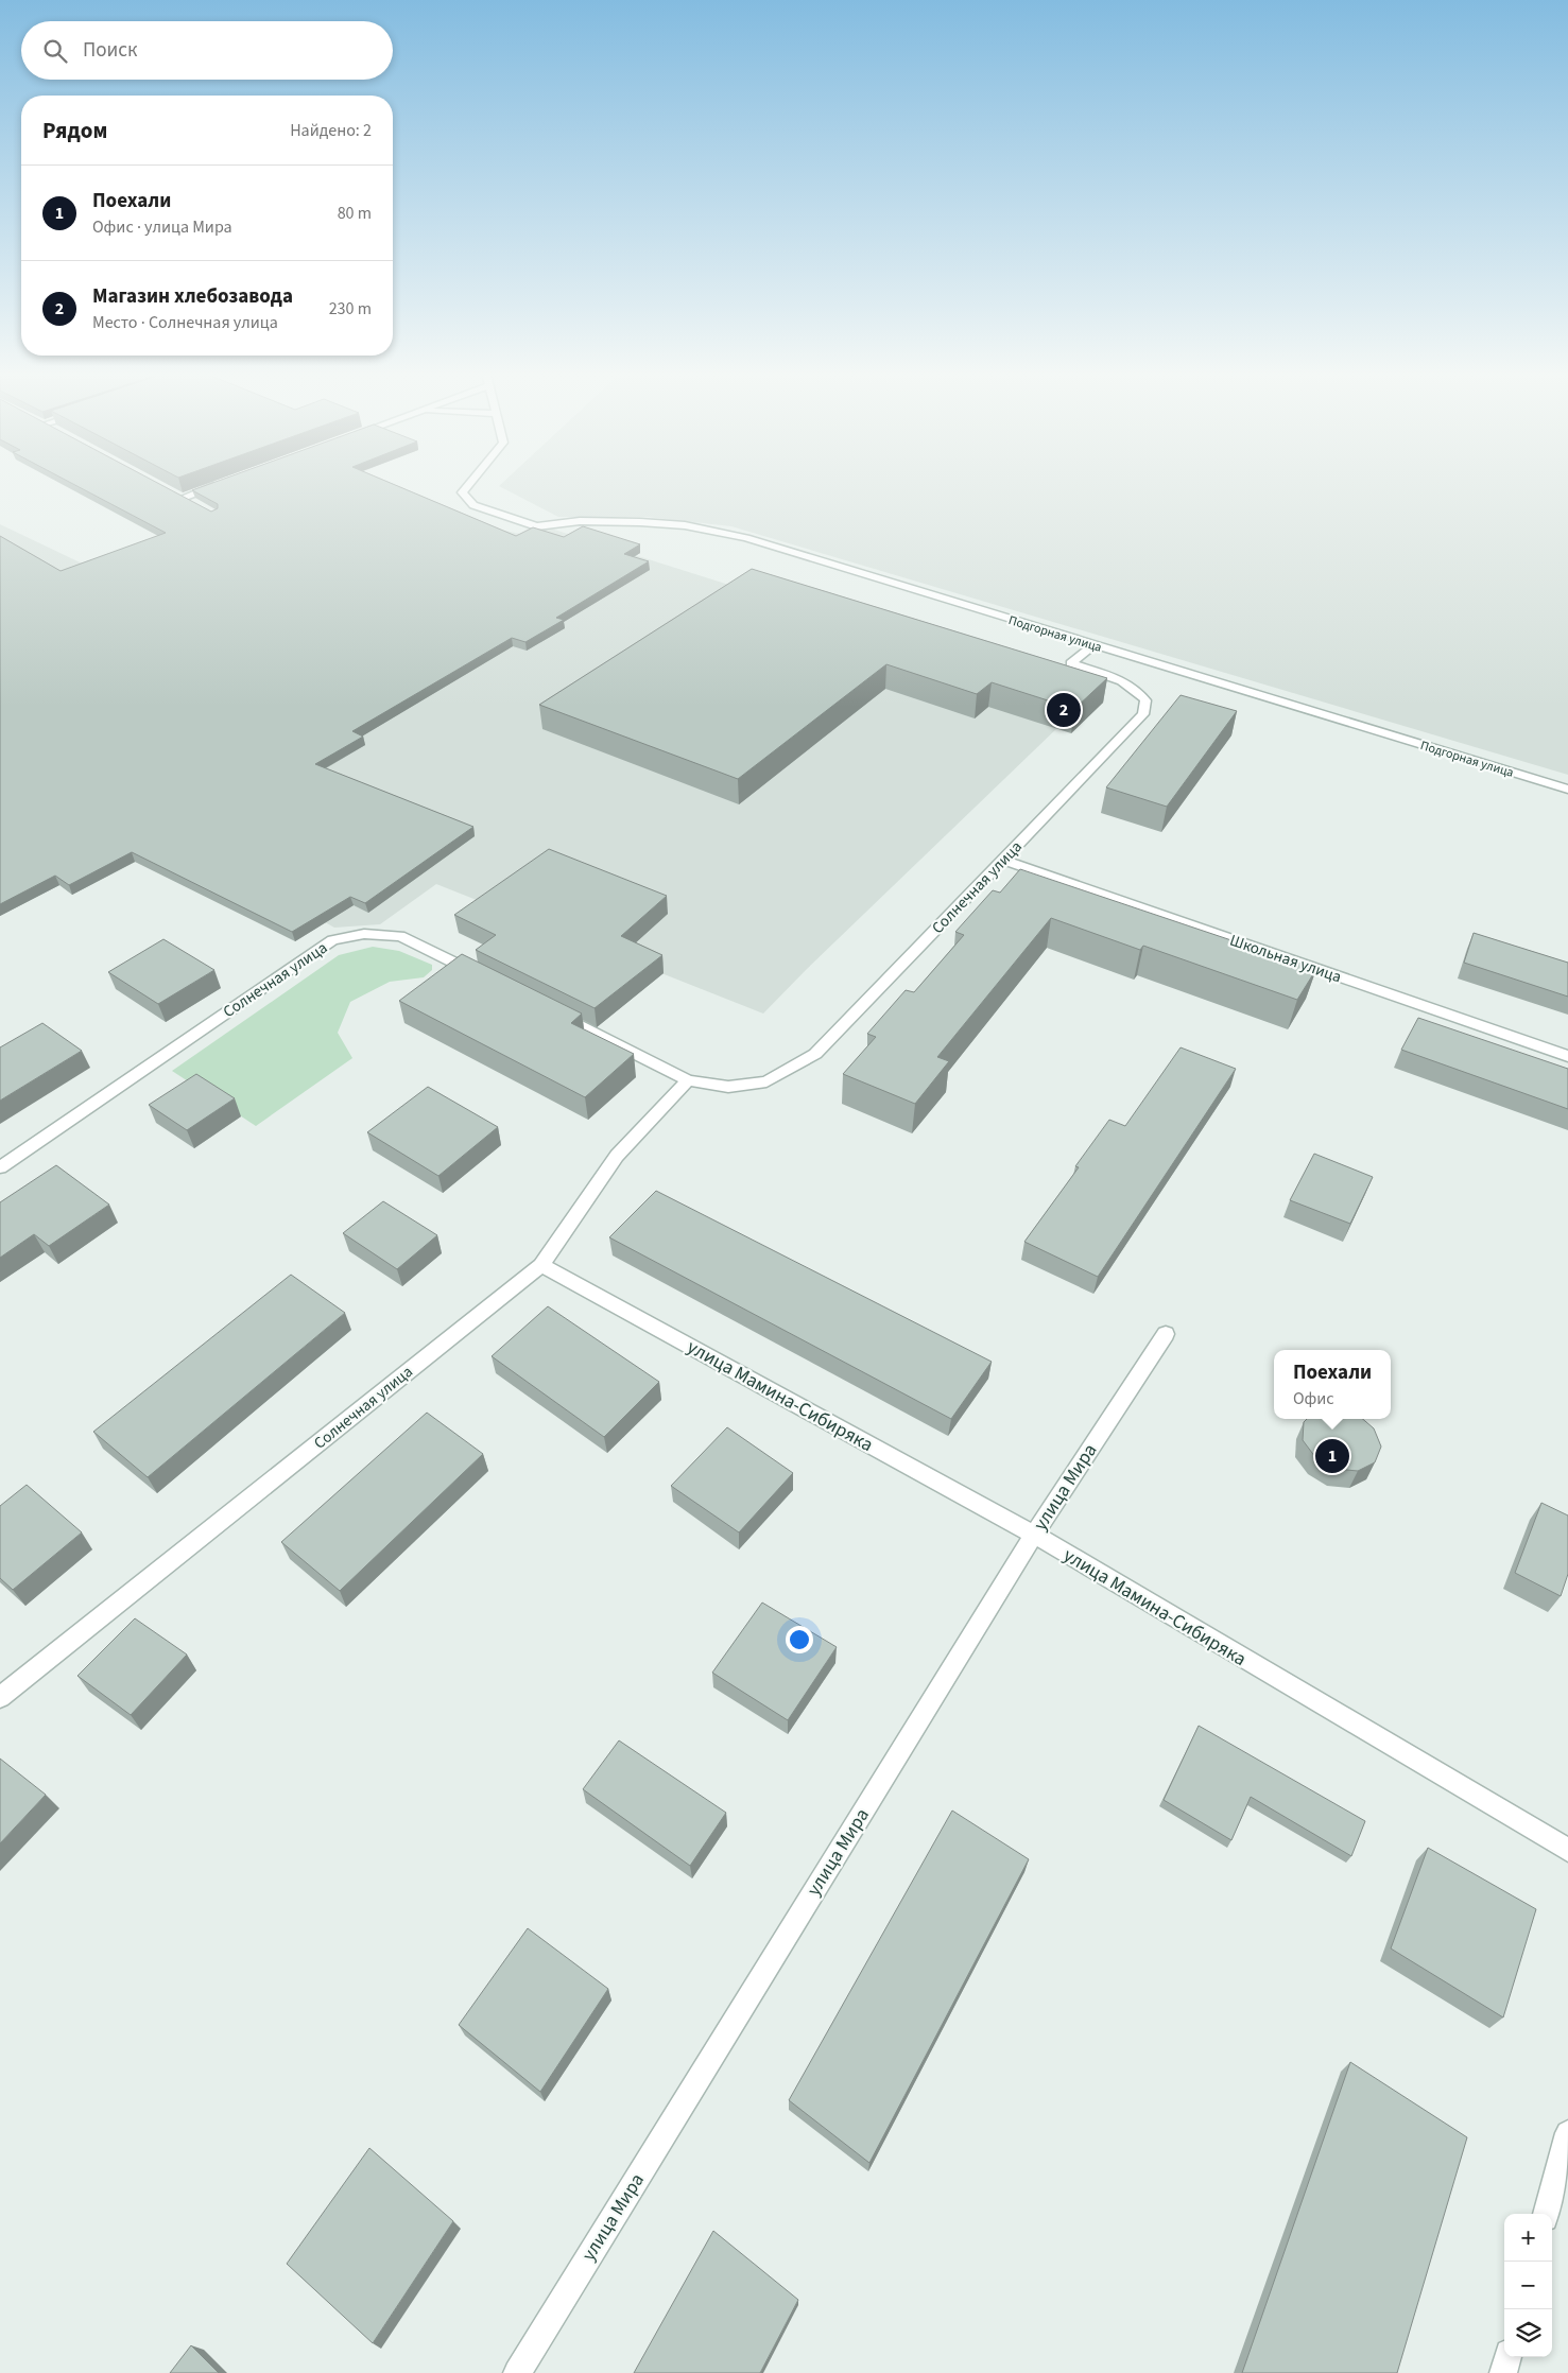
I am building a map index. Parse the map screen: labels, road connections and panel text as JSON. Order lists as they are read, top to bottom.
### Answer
{
  "streets": {
    "street": [
      "Подгорная улица",
      "Солнечная улица",
      "Школьная улица",
      "улица Мамина-Сибиряка",
      "улица Мира"
    ]
  },
  "crossings": [
    ["Подгорная улица", "Солнечная улица"],
    ["Солнечная улица", "Школьная улица"],
    ["Солнечная улица", "улица Мамина-Сибиряка"],
    ["улица Мамина-Сибиряка", "улица Мира"]
  ],
  "page": {
    "search": "Поиск",
    "heading": ["Рядом", "Найдено: 2"],
    "list": [
      {
        "mark": "1",
        "name": "Поехали",
        "note": "Офис · улица Мира",
        "value": "80 m"
      },
      {
        "mark": "2",
        "name": "Магазин хлебозавода",
        "note": "Место · Солнечная улица",
        "value": "230 m"
      }
    ],
    "pins": ["2", "1"],
    "popup": ["Поехали", "Офис"],
    "map_buttons": ["+", "−"]
  }
}
